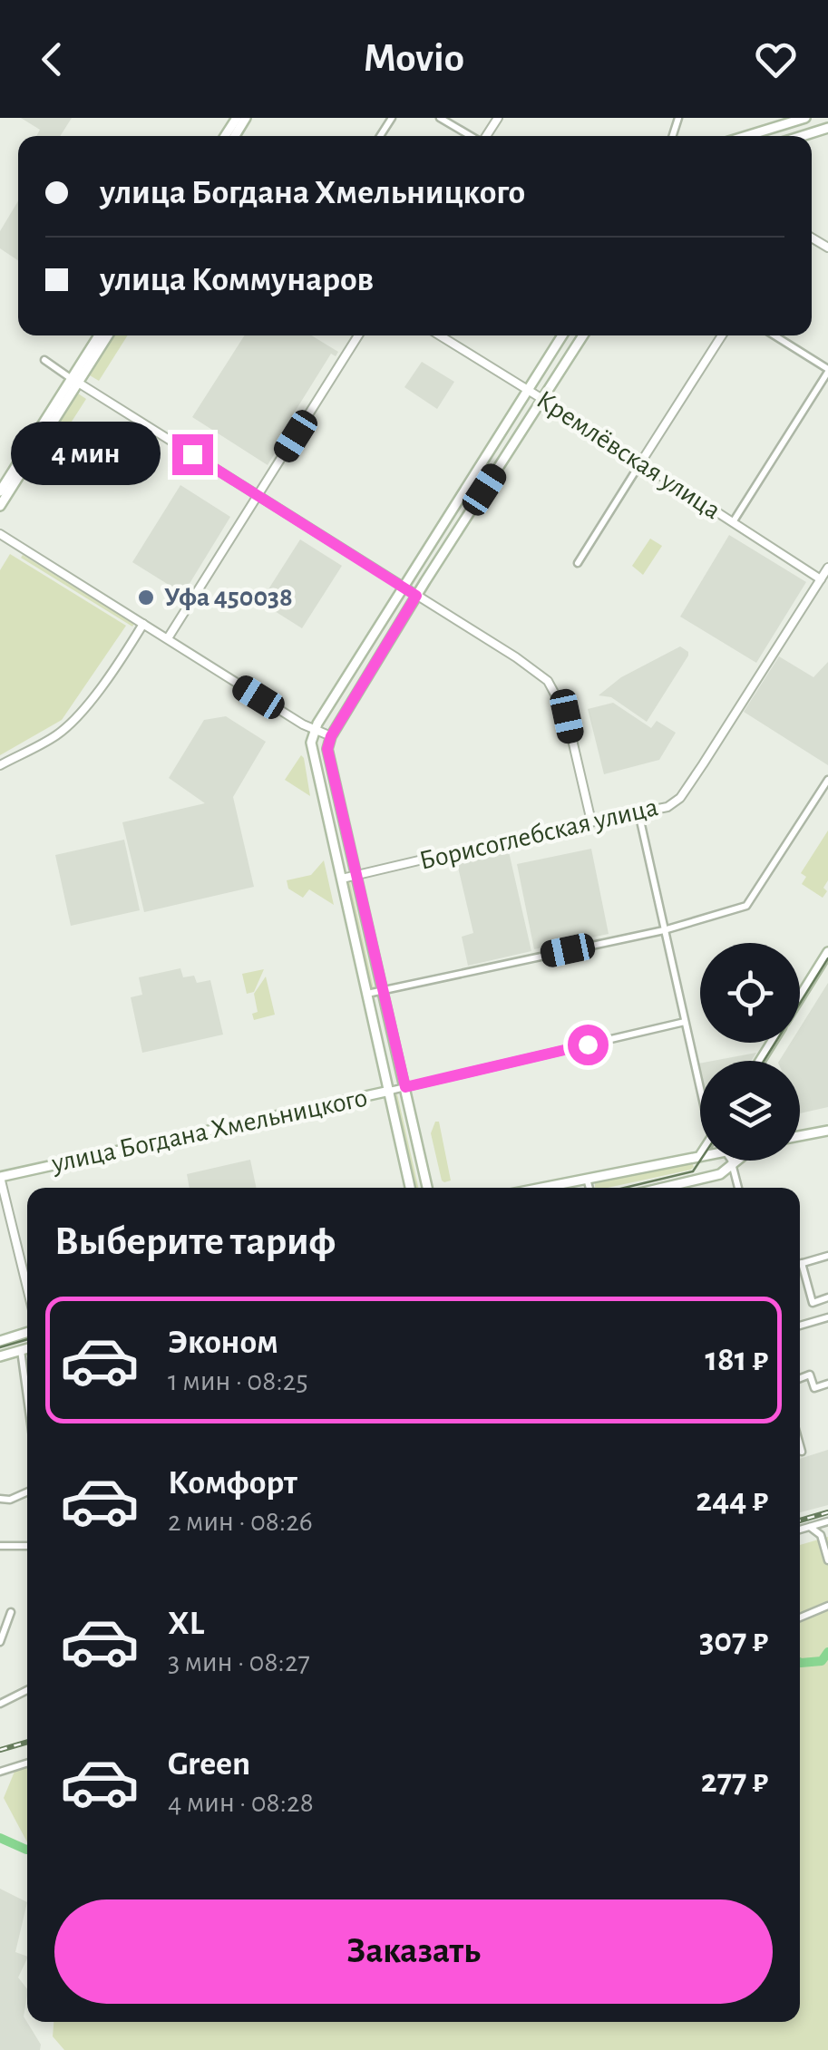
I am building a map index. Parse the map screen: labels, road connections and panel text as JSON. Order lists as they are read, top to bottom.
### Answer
{
  "streets": {
    "main road": ["улица Богдана Хмельницкого"],
    "street": ["Кремлёвская улица", "Борисоглебская улица"]
  },
  "crossings": [
    ["Кремлёвская улица", "Борисоглебская улица"]
  ],
  "places": ["Уфа 450038"],
  "page": {
    "header": "Movio",
    "banner": ["улица Богдана Хмельницкого", "улица Коммунаров"],
    "bubble": "4 мин",
    "heading": "Выберите тариф",
    "list": [
      {
        "name": "Эконом",
        "note": "1 мин · 08:25",
        "value": "181 ₽"
      },
      {
        "name": "Комфорт",
        "note": "2 мин · 08:26",
        "value": "244 ₽"
      },
      {
        "name": "XL",
        "note": "3 мин · 08:27",
        "value": "307 ₽"
      },
      {
        "name": "Green",
        "note": "4 мин · 08:28",
        "value": "277 ₽"
      }
    ],
    "buttons": "Заказать"
  }
}
